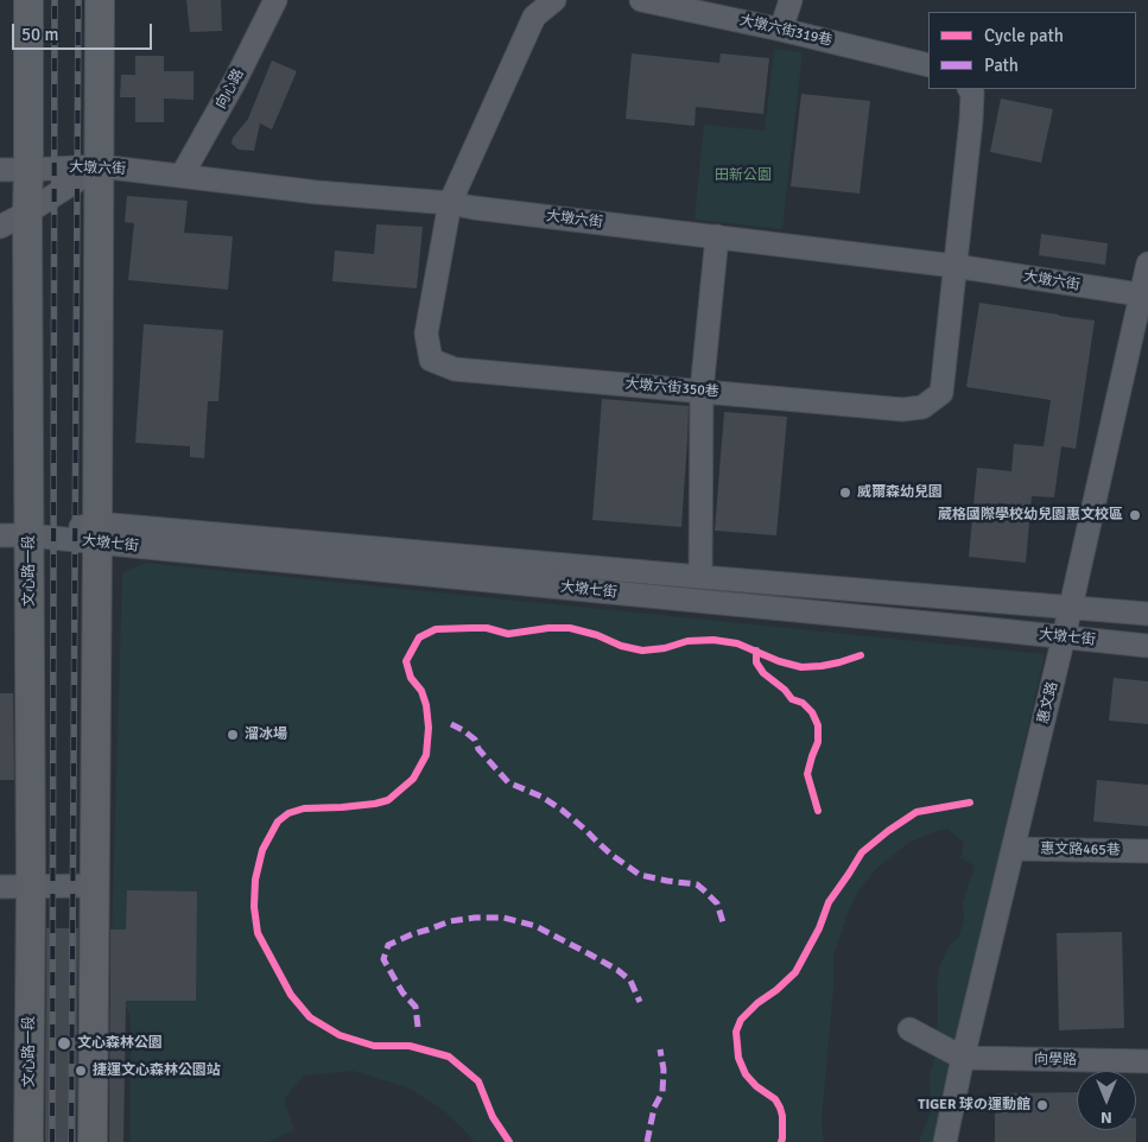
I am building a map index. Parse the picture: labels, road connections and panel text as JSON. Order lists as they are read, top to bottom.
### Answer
{
  "streets": {
    "main road": ["文心路一段"],
    "street": [
      "大墩六街319巷",
      "向心路",
      "大墩六街",
      "大墩六街350巷",
      "大墩七街",
      "惠文路",
      "惠文路465巷",
      "向學路"
    ]
  },
  "crossings": [
    ["向心路", "大墩六街"],
    ["大墩六街", "大墩六街350巷"],
    ["大墩六街", "文心路一段"],
    ["大墩六街", "惠文路"],
    ["大墩七街", "文心路一段"],
    ["大墩七街", "惠文路"],
    ["惠文路", "惠文路465巷"],
    ["惠文路", "向學路"]
  ],
  "parks": ["田新公園"],
  "places": [
    "威爾森幼兒園",
    "葳格國際學校幼兒園惠文校區",
    "溜冰場",
    "文心森林公園",
    "捷運文心森林公園站",
    "TIGER 球の運動館"
  ],
  "legend": ["Cycle path", "Path"],
  "scale_bar": "50 m",
  "north": "bottom"
}
